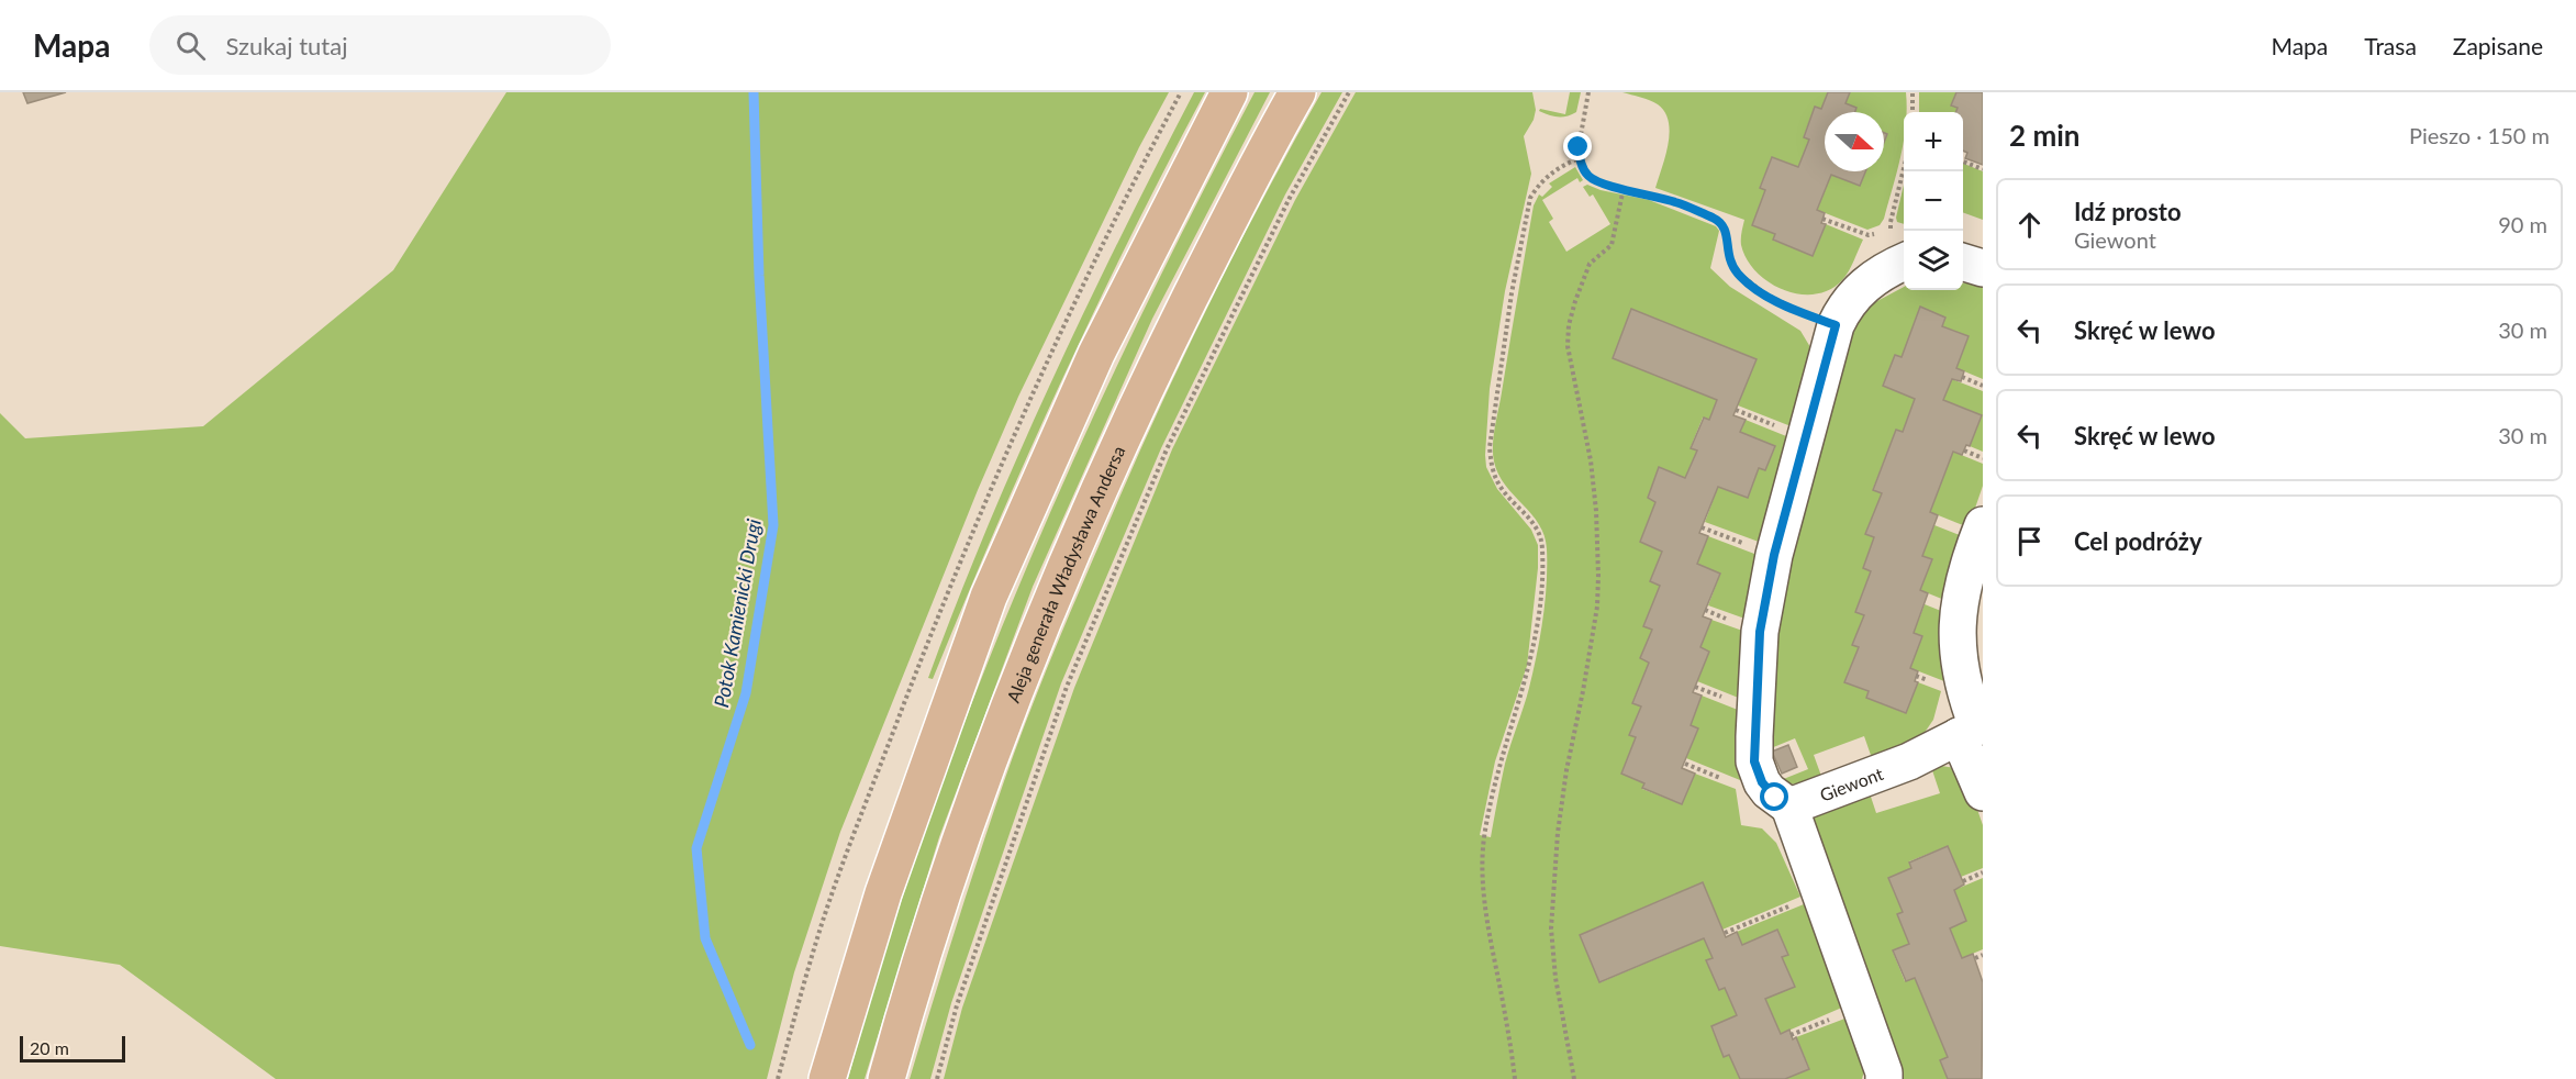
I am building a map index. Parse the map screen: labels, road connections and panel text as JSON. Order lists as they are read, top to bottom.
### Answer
{
  "streets": {
    "main road": ["Aleja generała Władysława Andersa"],
    "street": ["Giewont"]
  },
  "water": ["Potok Kamienicki Drugi"],
  "scale_bar": "20 m",
  "north": "right",
  "page": {
    "header": "Mapa",
    "search": "Szukaj tutaj",
    "nav": ["Mapa", "Trasa", "Zapisane"],
    "heading": ["2 min", "Pieszo · 150 m"],
    "map_buttons": ["+", "−"],
    "list": [
      ["Idź prosto", "Giewont", "90 m"],
      ["Skręć w lewo", "30 m"],
      ["Skręć w lewo", "30 m"],
      "Cel podróży"
    ],
    "scale": "20 m"
  }
}
